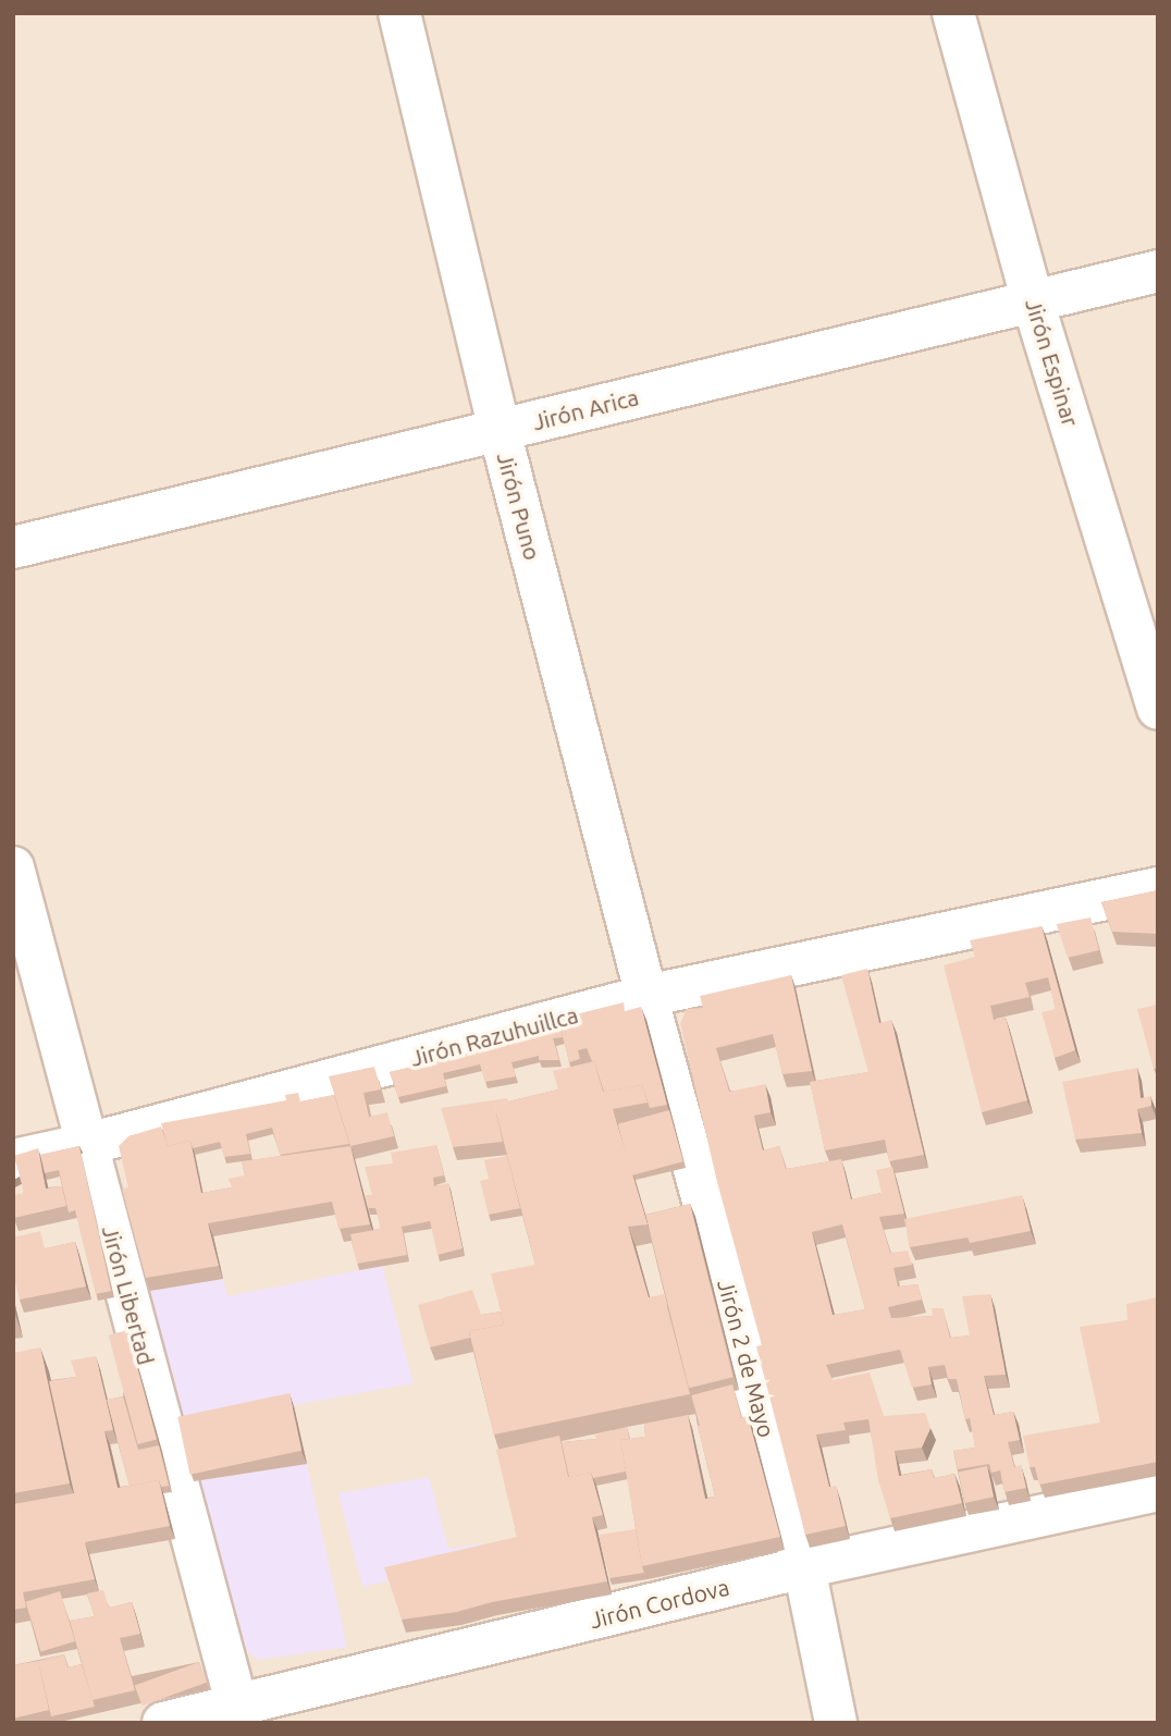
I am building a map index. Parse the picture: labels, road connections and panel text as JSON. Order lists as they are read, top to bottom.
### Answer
{
  "streets": {
    "street": [
      "Jirón Espinar",
      "Jirón Arica",
      "Jirón Puno",
      "Jirón Razuhuillca",
      "Jirón Libertad",
      "Jirón 2 de Mayo",
      "Jirón Cordova"
    ]
  },
  "crossings": [
    ["Jirón Espinar", "Jirón Arica"],
    ["Jirón Arica", "Jirón Puno"],
    ["Jirón Puno", "Jirón Razuhuillca"],
    ["Jirón Puno", "Jirón 2 de Mayo"],
    ["Jirón Razuhuillca", "Jirón Libertad"],
    ["Jirón Razuhuillca", "Jirón 2 de Mayo"],
    ["Jirón Libertad", "Jirón Cordova"],
    ["Jirón 2 de Mayo", "Jirón Cordova"]
  ]
}
